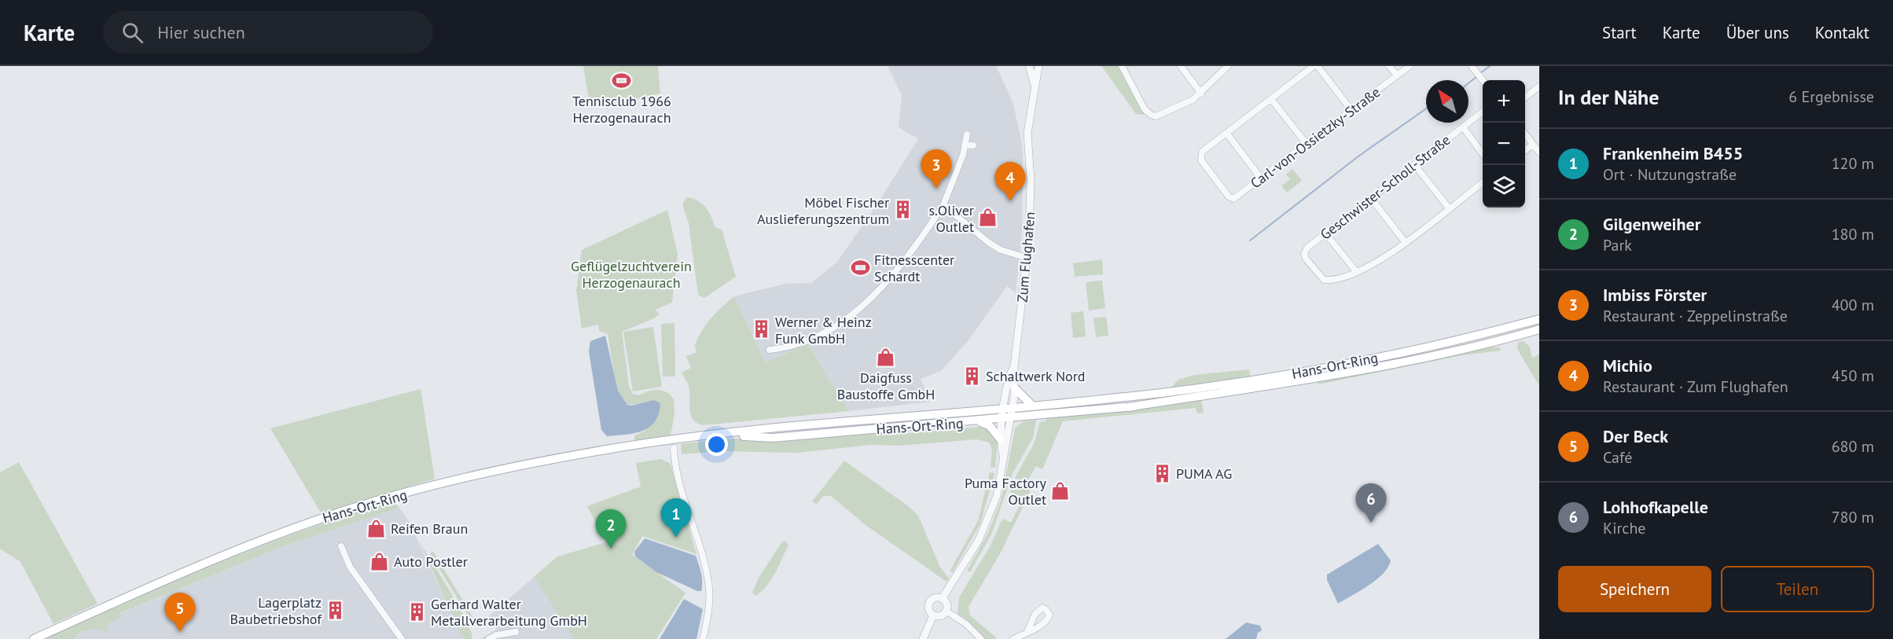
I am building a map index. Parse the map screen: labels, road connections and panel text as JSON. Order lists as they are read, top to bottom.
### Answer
{
  "streets": {
    "main road": ["Hans-Ort-Ring"],
    "street": ["Carl-von-Ossietzky-Straße", "Geschwister-Scholl-Straße", "Zum Flughafen"]
  },
  "crossings": [
    ["Zum Flughafen", "Hans-Ort-Ring"]
  ],
  "parks": ["Geflügelzuchtverein Herzogenaurach"],
  "places": {
    "sports": ["Tennisclub 1966 Herzogenaurach", "Fitnesscenter Schardt"],
    "building": [
      "Möbel Fischer Auslieferungszentrum",
      "Werner & Heinz Funk GmbH",
      "Schaltwerk Nord",
      "PUMA AG",
      "Lagerplatz Baubetriebshof",
      "Gerhard Walter Metallverarbeitung GmbH"
    ],
    "shop": [
      "s.Oliver Outlet",
      "Daigfuss Baustoffe GmbH",
      "Puma Factory Outlet",
      "Reifen Braun",
      "Auto Postler"
    ]
  },
  "north": "top left",
  "page": {
    "header": "Karte",
    "search": "Hier suchen",
    "nav": [
      "Start",
      "Karte",
      "Über uns",
      "Kontakt"
    ],
    "heading": ["In der Nähe", "6 Ergebnisse"],
    "map_buttons": ["+", "−"],
    "list": [
      {
        "mark": "1",
        "name": "Frankenheim B455",
        "note": "Ort · Nutzungstraße",
        "value": "120 m"
      },
      {
        "mark": "2",
        "name": "Gilgenweiher",
        "note": "Park",
        "value": "180 m"
      },
      {
        "mark": "3",
        "name": "Imbiss Förster",
        "note": "Restaurant · Zeppelinstraße",
        "value": "400 m"
      },
      {
        "mark": "4",
        "name": "Michio",
        "note": "Restaurant · Zum Flughafen",
        "value": "450 m"
      },
      {
        "mark": "5",
        "name": "Der Beck",
        "note": "Café",
        "value": "680 m"
      },
      {
        "mark": "6",
        "name": "Lohhofkapelle",
        "note": "Kirche",
        "value": "780 m"
      }
    ],
    "pins": [
      "3",
      "4",
      "6",
      "1",
      "2",
      "5"
    ],
    "buttons": ["Speichern", "Teilen"]
  }
}
